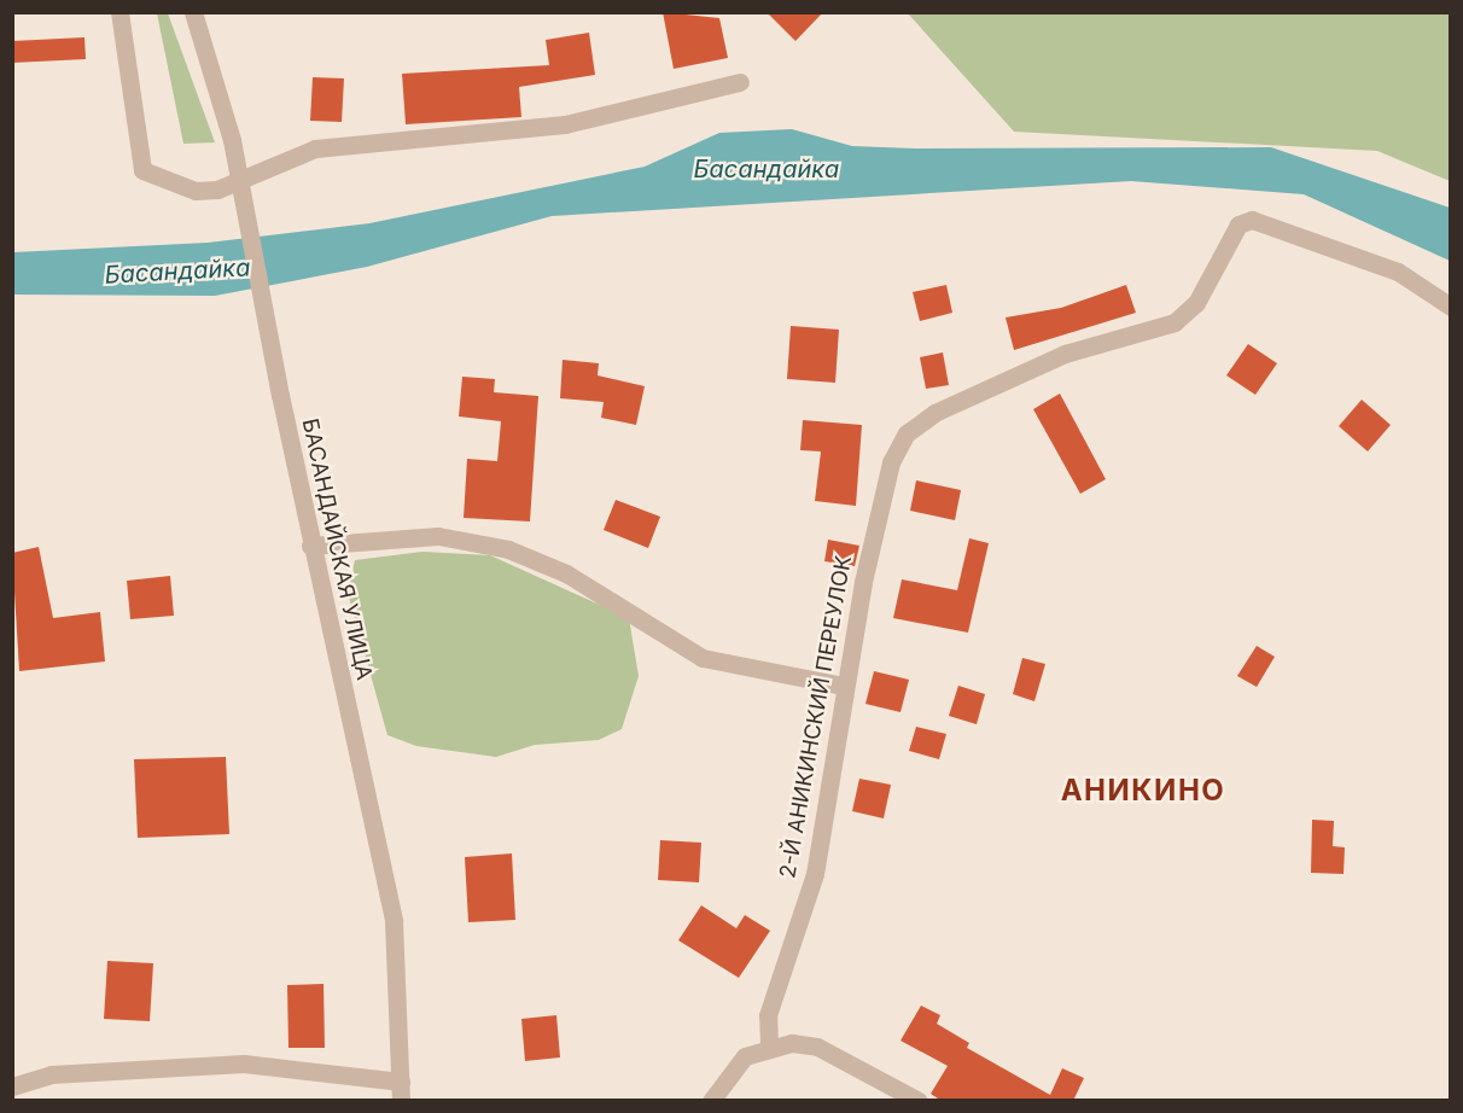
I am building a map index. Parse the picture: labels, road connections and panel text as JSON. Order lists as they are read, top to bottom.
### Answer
{
  "streets": {
    "street": ["БАСАНДАЙСКАЯ УЛИЦА", "2-Й АНИКИНСКИЙ ПЕРЕУЛОК"]
  },
  "districts": ["АНИКИНО"],
  "water": ["Басандайка"]
}
